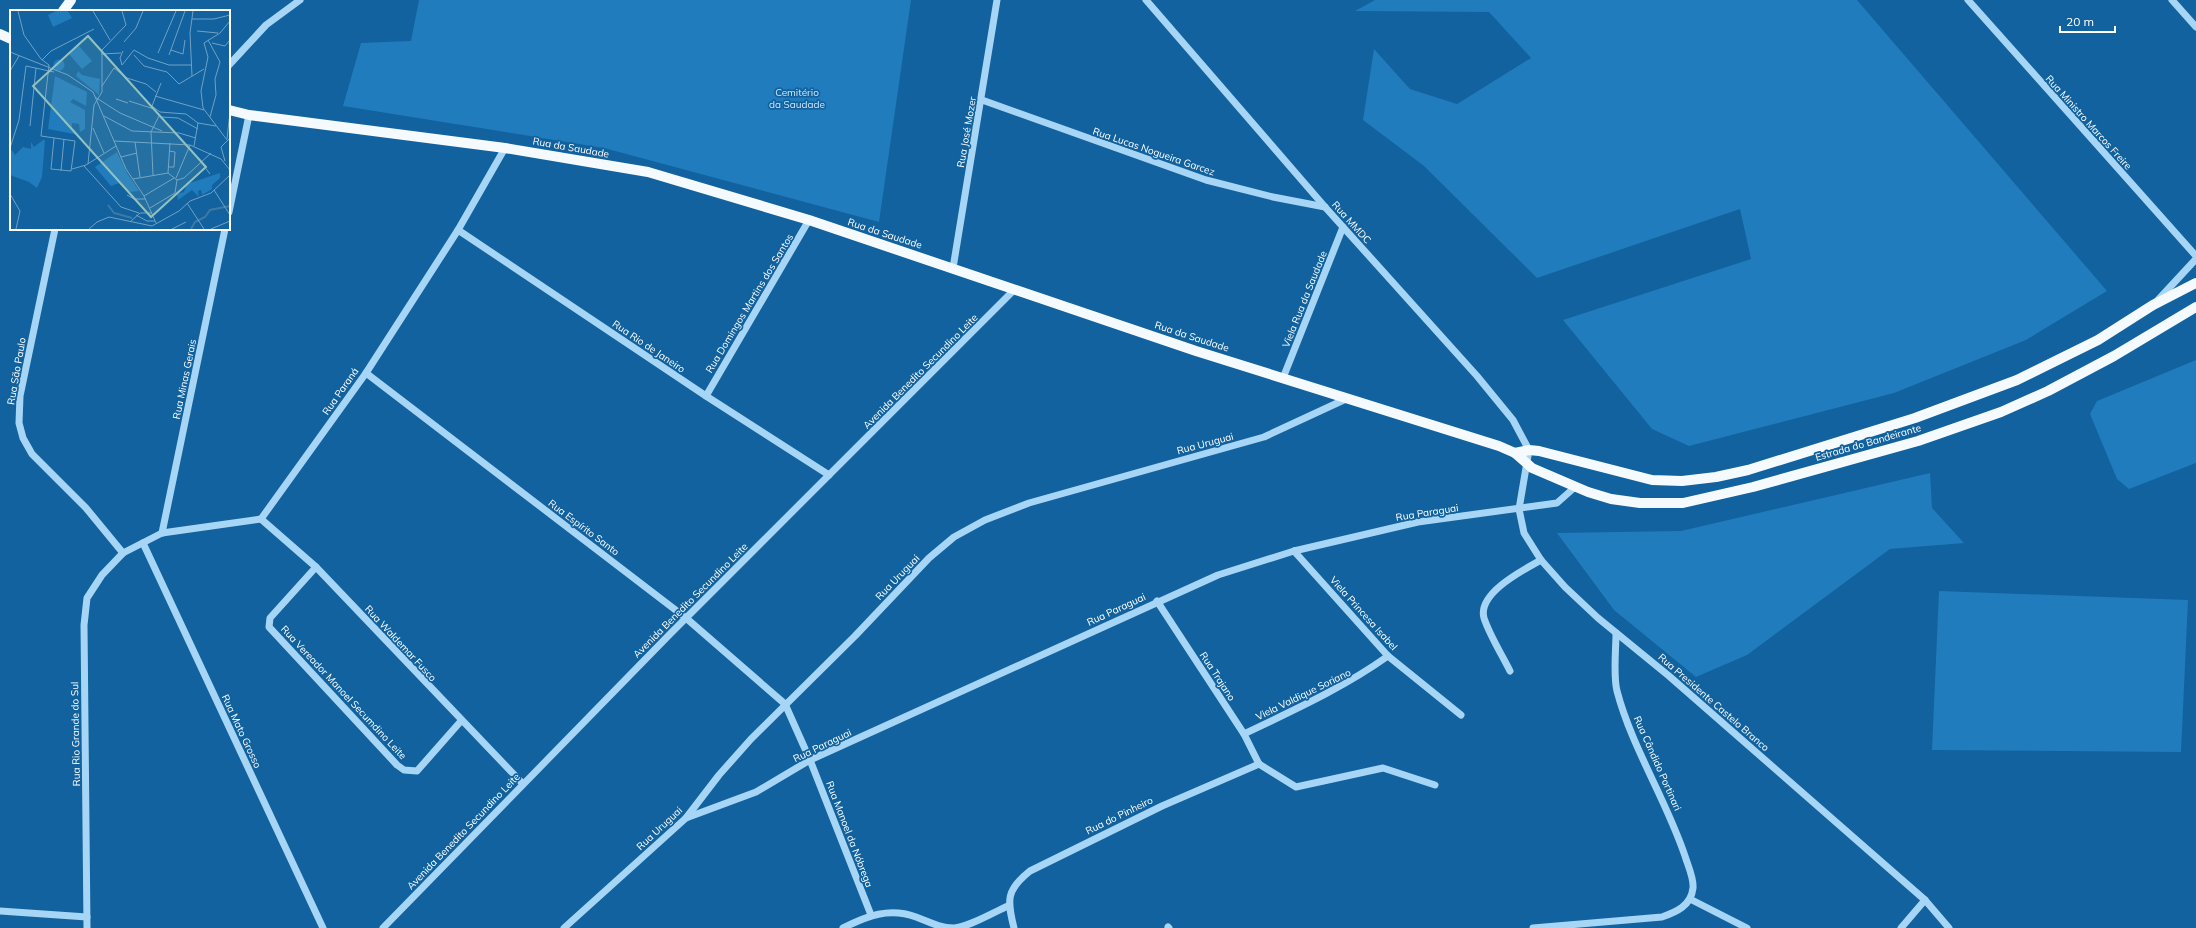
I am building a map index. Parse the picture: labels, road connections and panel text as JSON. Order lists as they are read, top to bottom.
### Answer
{
  "streets": {
    "main road": ["Rua da Saudade", "Estrada do Bandeirante"],
    "street": [
      "Rua Ministro Marcos Freire",
      "Rua José Mozer",
      "Rua Lucas Nogueira Garcez",
      "Rua MMDC",
      "Viela Rua da Saudade",
      "Rua Domingos Martins dos Santos",
      "Rua Rio de Janeiro",
      "Rua São Paulo",
      "Avenida Benedito Secundino Leite",
      "Rua Minas Gerais",
      "Rua Paraná",
      "Rua Uruguai",
      "Rua Paraguai",
      "Rua Espírito Santo",
      "Viela Princesa Isabel",
      "Rua Waldemar Fusco",
      "Rua Trajano",
      "Rua Vereador Manoel Secumdino Leite",
      "Viela Valdique Soriano",
      "Rua Presidente Castelo Branco",
      "Rua Mato Grosso",
      "Rua Rio Grande do Sul",
      "Rua Cândido Portinari",
      "Rua do Pinheiro",
      "Rua Manoel da Nóbrega"
    ]
  },
  "crossings": [
    ["Rua José Mozer", "Rua da Saudade"],
    ["Rua José Mozer", "Rua Lucas Nogueira Garcez"],
    ["Rua da Saudade", "Viela Rua da Saudade"],
    ["Rua da Saudade", "Rua Domingos Martins dos Santos"],
    ["Rua da Saudade", "Avenida Benedito Secundino Leite"],
    ["Rua da Saudade", "Rua Paraná"],
    ["Rua da Saudade", "Estrada do Bandeirante"],
    ["Rua da Saudade", "Rua Uruguai"],
    ["Rua da Saudade", "Rua Presidente Castelo Branco"],
    ["Rua Lucas Nogueira Garcez", "Rua MMDC"],
    ["Rua MMDC", "Viela Rua da Saudade"],
    ["Rua MMDC", "Estrada do Bandeirante"],
    ["Rua Domingos Martins dos Santos", "Rua Rio de Janeiro"],
    ["Rua Rio de Janeiro", "Avenida Benedito Secundino Leite"],
    ["Rua Rio de Janeiro", "Rua Paraná"],
    ["Rua São Paulo", "Rua Rio Grande do Sul"],
    ["Avenida Benedito Secundino Leite", "Rua Espírito Santo"],
    ["Avenida Benedito Secundino Leite", "Rua Waldemar Fusco"],
    ["Rua Paraná", "Rua Espírito Santo"],
    ["Rua Paraná", "Rua Waldemar Fusco"],
    ["Estrada do Bandeirante", "Rua Paraguai"],
    ["Estrada do Bandeirante", "Rua Presidente Castelo Branco"],
    ["Rua Uruguai", "Rua Paraguai"],
    ["Rua Uruguai", "Rua Espírito Santo"],
    ["Rua Uruguai", "Rua Manoel da Nóbrega"],
    ["Rua Paraguai", "Viela Princesa Isabel"],
    ["Rua Paraguai", "Rua Trajano"],
    ["Rua Paraguai", "Rua Presidente Castelo Branco"],
    ["Rua Paraguai", "Rua Manoel da Nóbrega"],
    ["Rua Espírito Santo", "Rua Manoel da Nóbrega"],
    ["Viela Princesa Isabel", "Viela Valdique Soriano"],
    ["Rua Waldemar Fusco", "Rua Vereador Manoel Secumdino Leite"],
    ["Rua Trajano", "Viela Valdique Soriano"],
    ["Rua Trajano", "Rua do Pinheiro"],
    ["Rua Presidente Castelo Branco", "Rua Cândido Portinari"]
  ],
  "parks": ["Cemitério da Saudade"],
  "scale_bar": "20 m"
}
